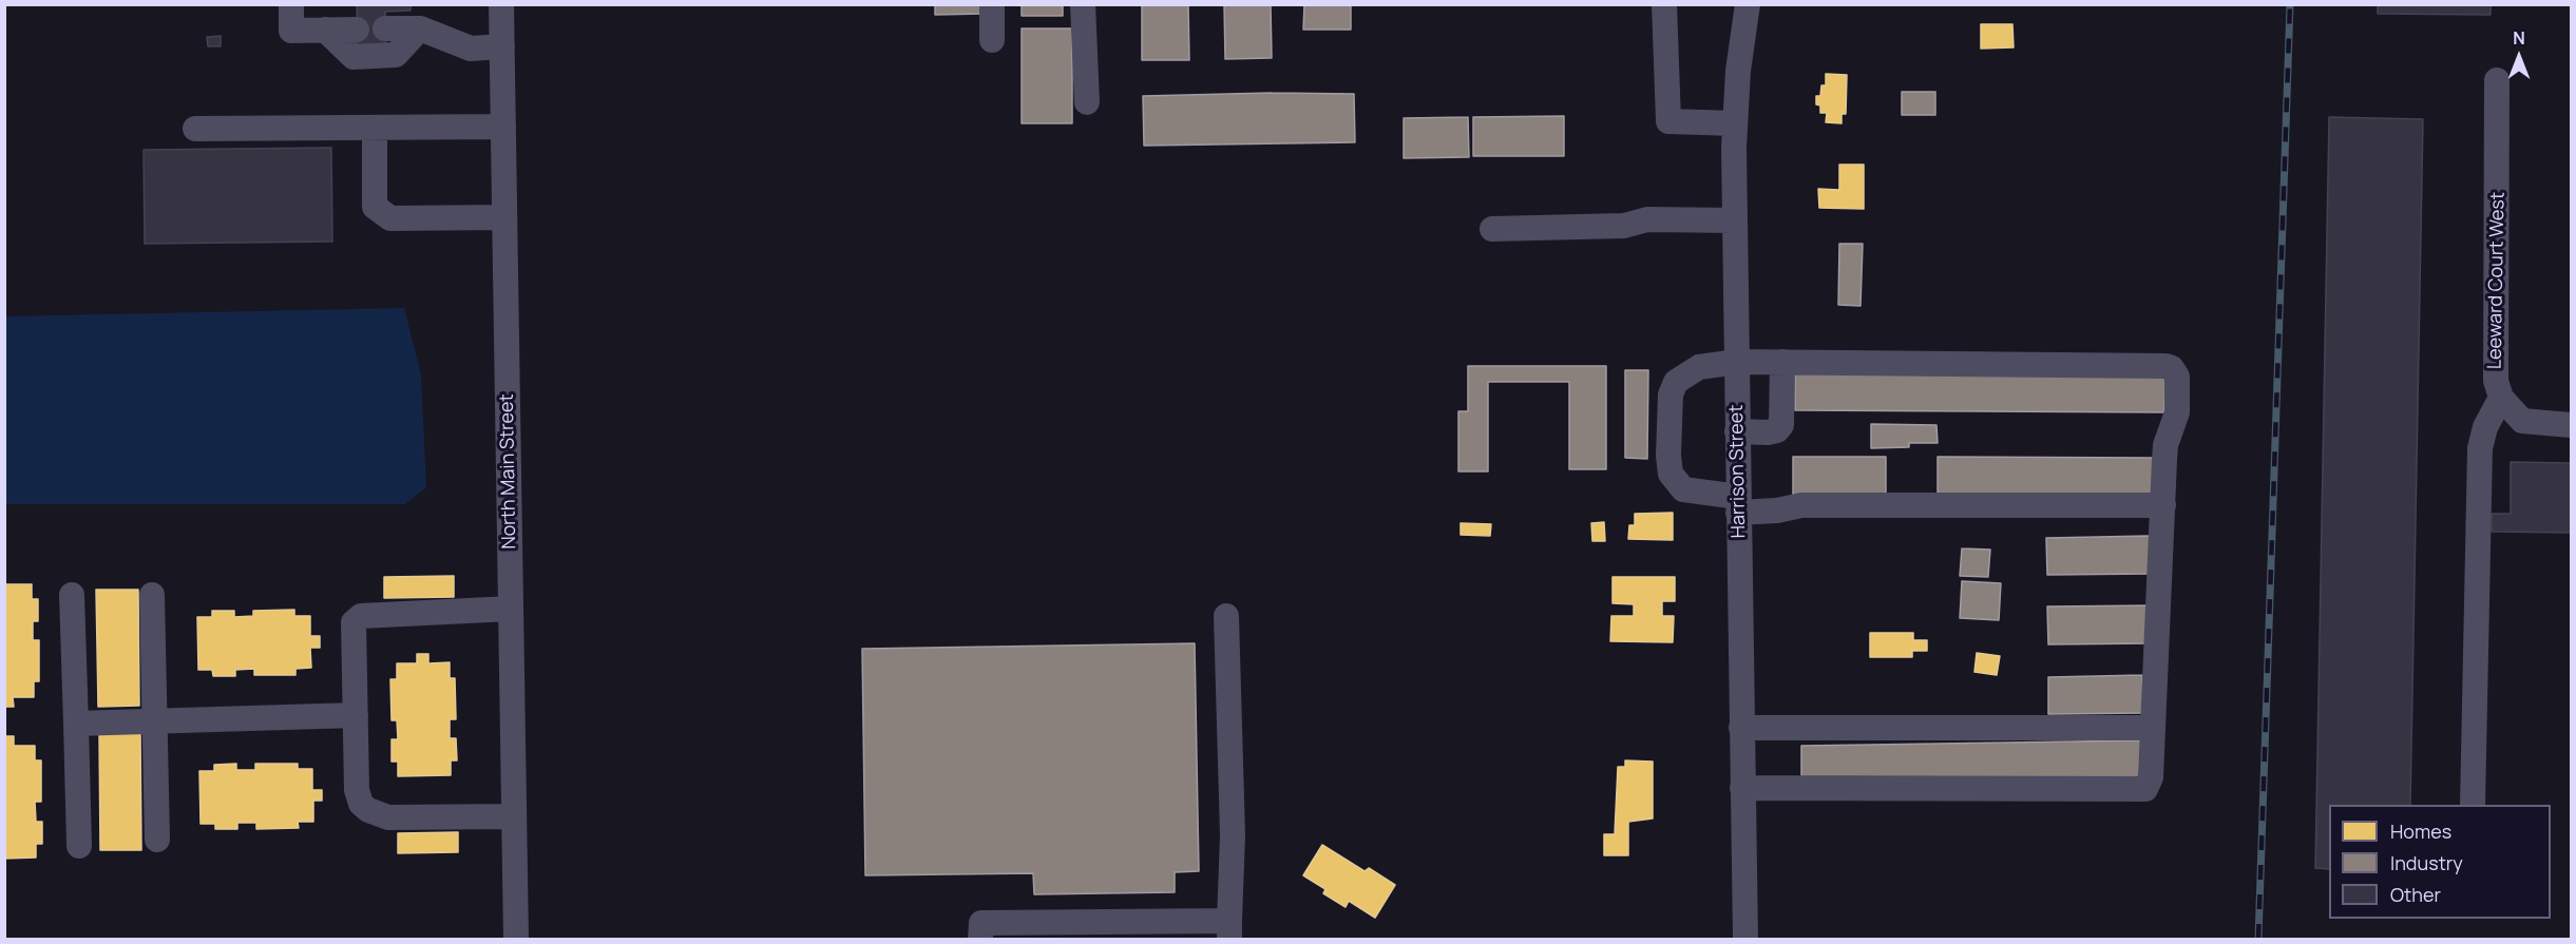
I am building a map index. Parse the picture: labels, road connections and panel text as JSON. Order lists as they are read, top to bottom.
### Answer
{
  "streets": {
    "street": ["Leeward Court West", "North Main Street", "Harrison Street"]
  },
  "legend": ["Homes", "Industry", "Other"],
  "north": "top"
}
